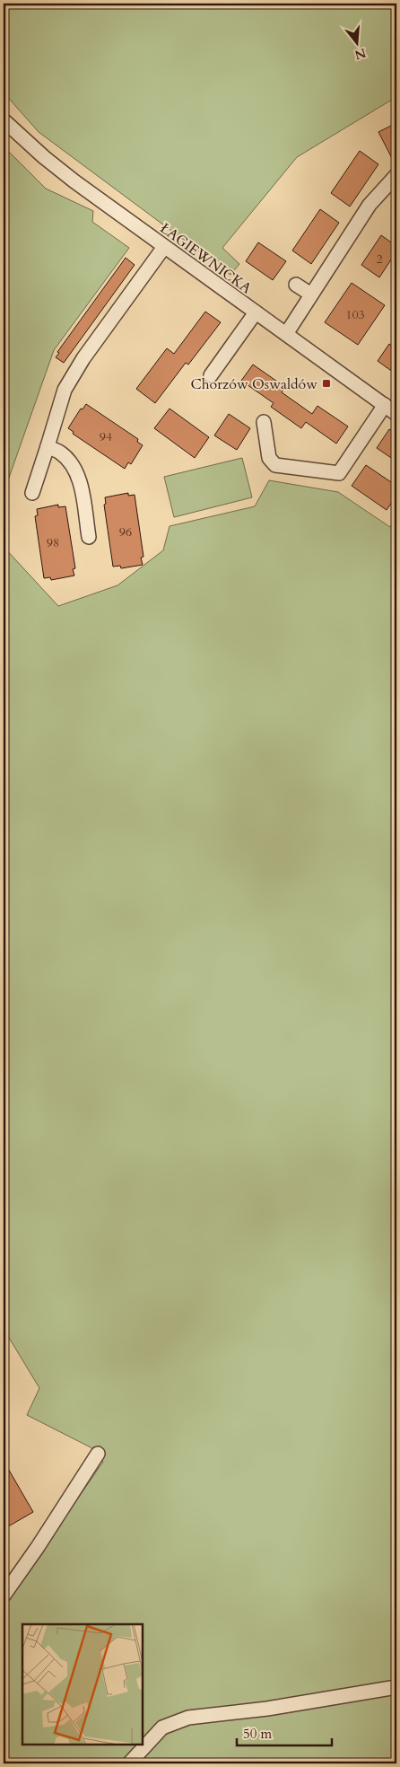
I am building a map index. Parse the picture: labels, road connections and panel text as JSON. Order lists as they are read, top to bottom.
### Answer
{
  "streets": {
    "street": ["ŁAGIEWNICKA"]
  },
  "places": {
    "transit": ["Chorzów Oswaldów"]
  },
  "house_numbers": [
    "2",
    "103",
    "94",
    "96",
    "98"
  ],
  "scale_bar": "50 m",
  "north": "bottom"
}
